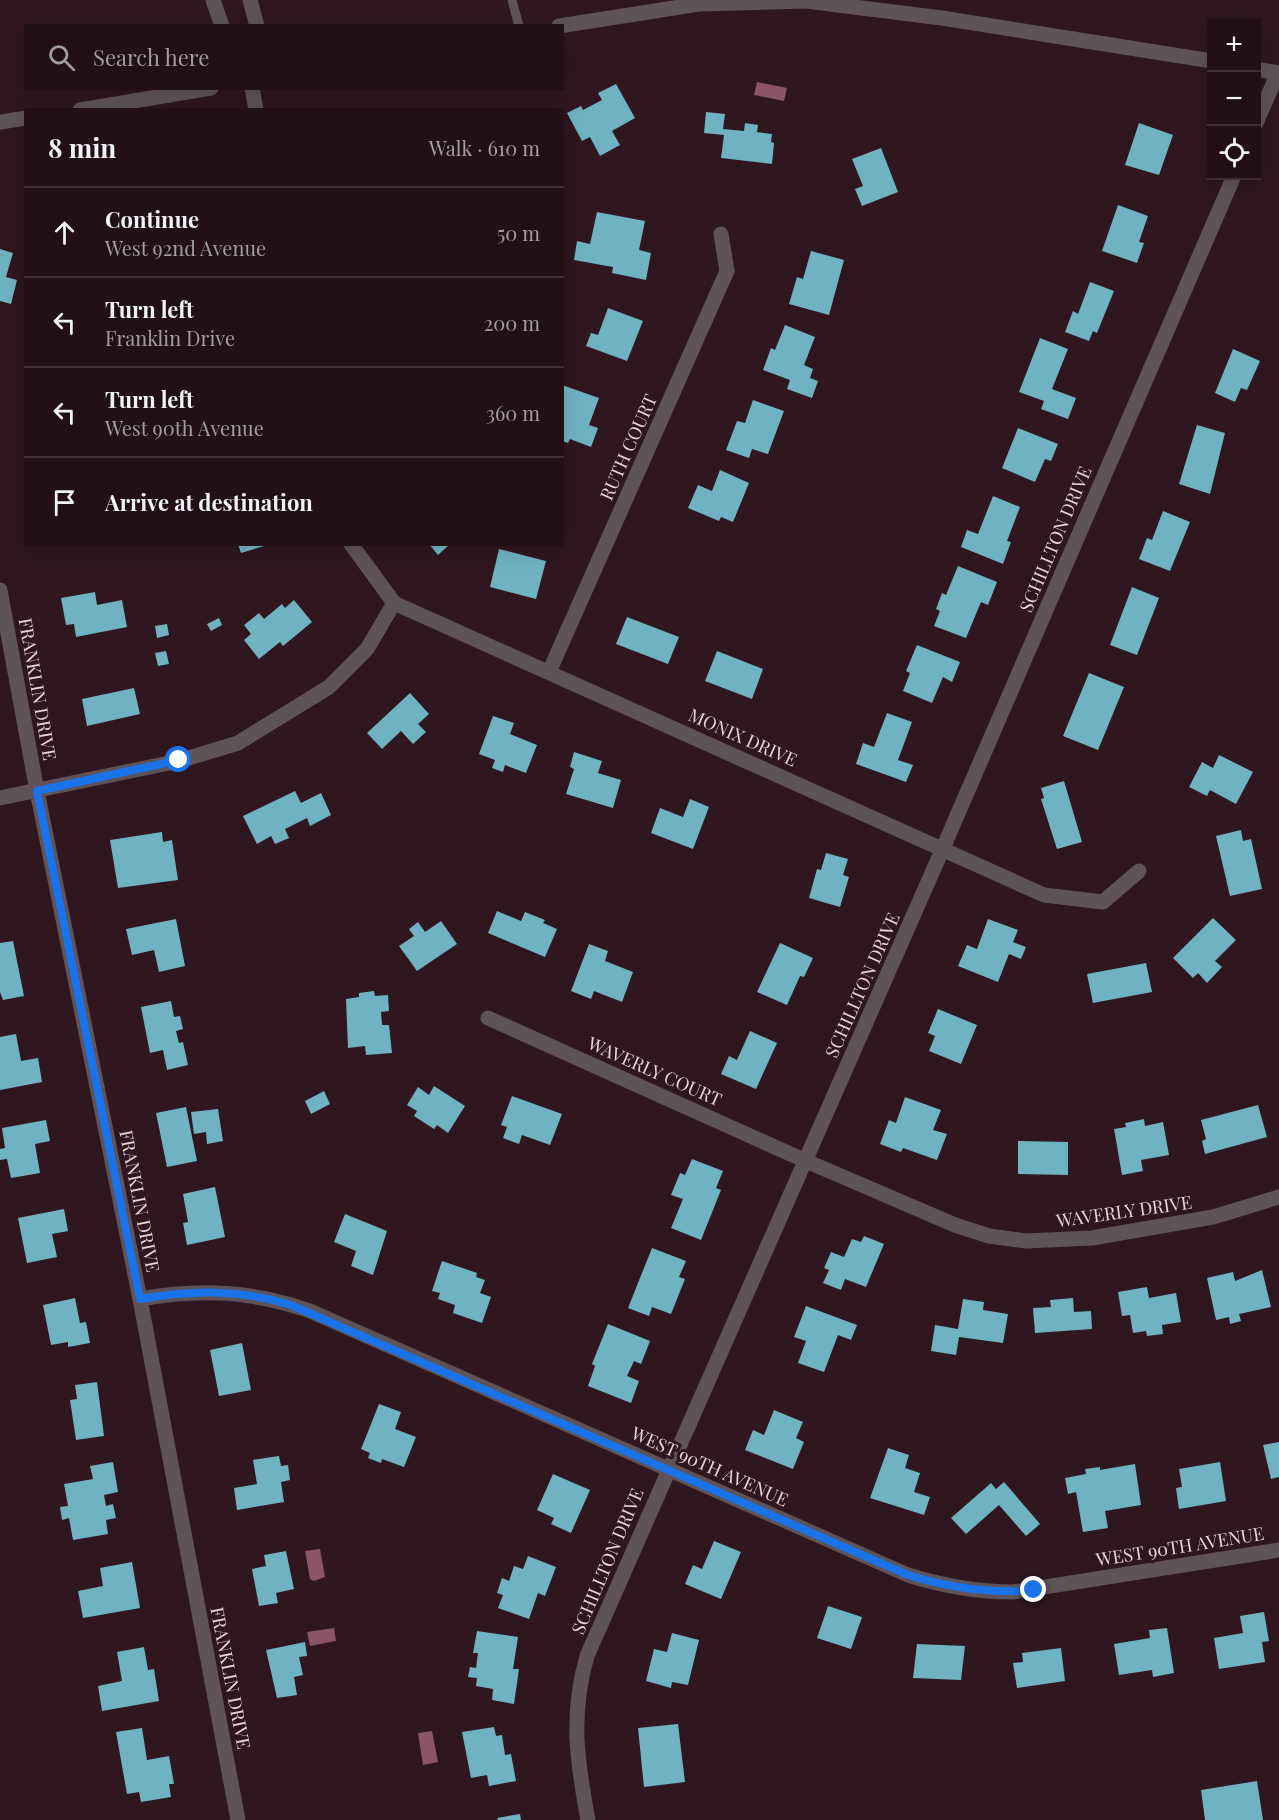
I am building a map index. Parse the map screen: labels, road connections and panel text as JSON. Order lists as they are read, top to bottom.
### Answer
{
  "streets": {
    "street": [
      "RUTH COURT",
      "SCHILLTON DRIVE",
      "FRANKLIN DRIVE",
      "MONIX DRIVE",
      "WAVERLY COURT",
      "WAVERLY DRIVE",
      "WEST 90TH AVENUE"
    ]
  },
  "crossings": [
    ["RUTH COURT", "MONIX DRIVE"],
    ["SCHILLTON DRIVE", "MONIX DRIVE"],
    ["SCHILLTON DRIVE", "WAVERLY COURT"],
    ["SCHILLTON DRIVE", "WAVERLY DRIVE"],
    ["SCHILLTON DRIVE", "WEST 90TH AVENUE"],
    ["FRANKLIN DRIVE", "WEST 90TH AVENUE"],
    ["WAVERLY COURT", "WAVERLY DRIVE"]
  ],
  "page": {
    "map_buttons": ["+", "−"],
    "search": "Search here",
    "heading": ["8 min", "Walk · 610 m"],
    "list": [
      ["Continue", "West 92nd Avenue", "50 m"],
      ["Turn left", "Franklin Drive", "200 m"],
      ["Turn left", "West 90th Avenue", "360 m"],
      "Arrive at destination"
    ]
  }
}
